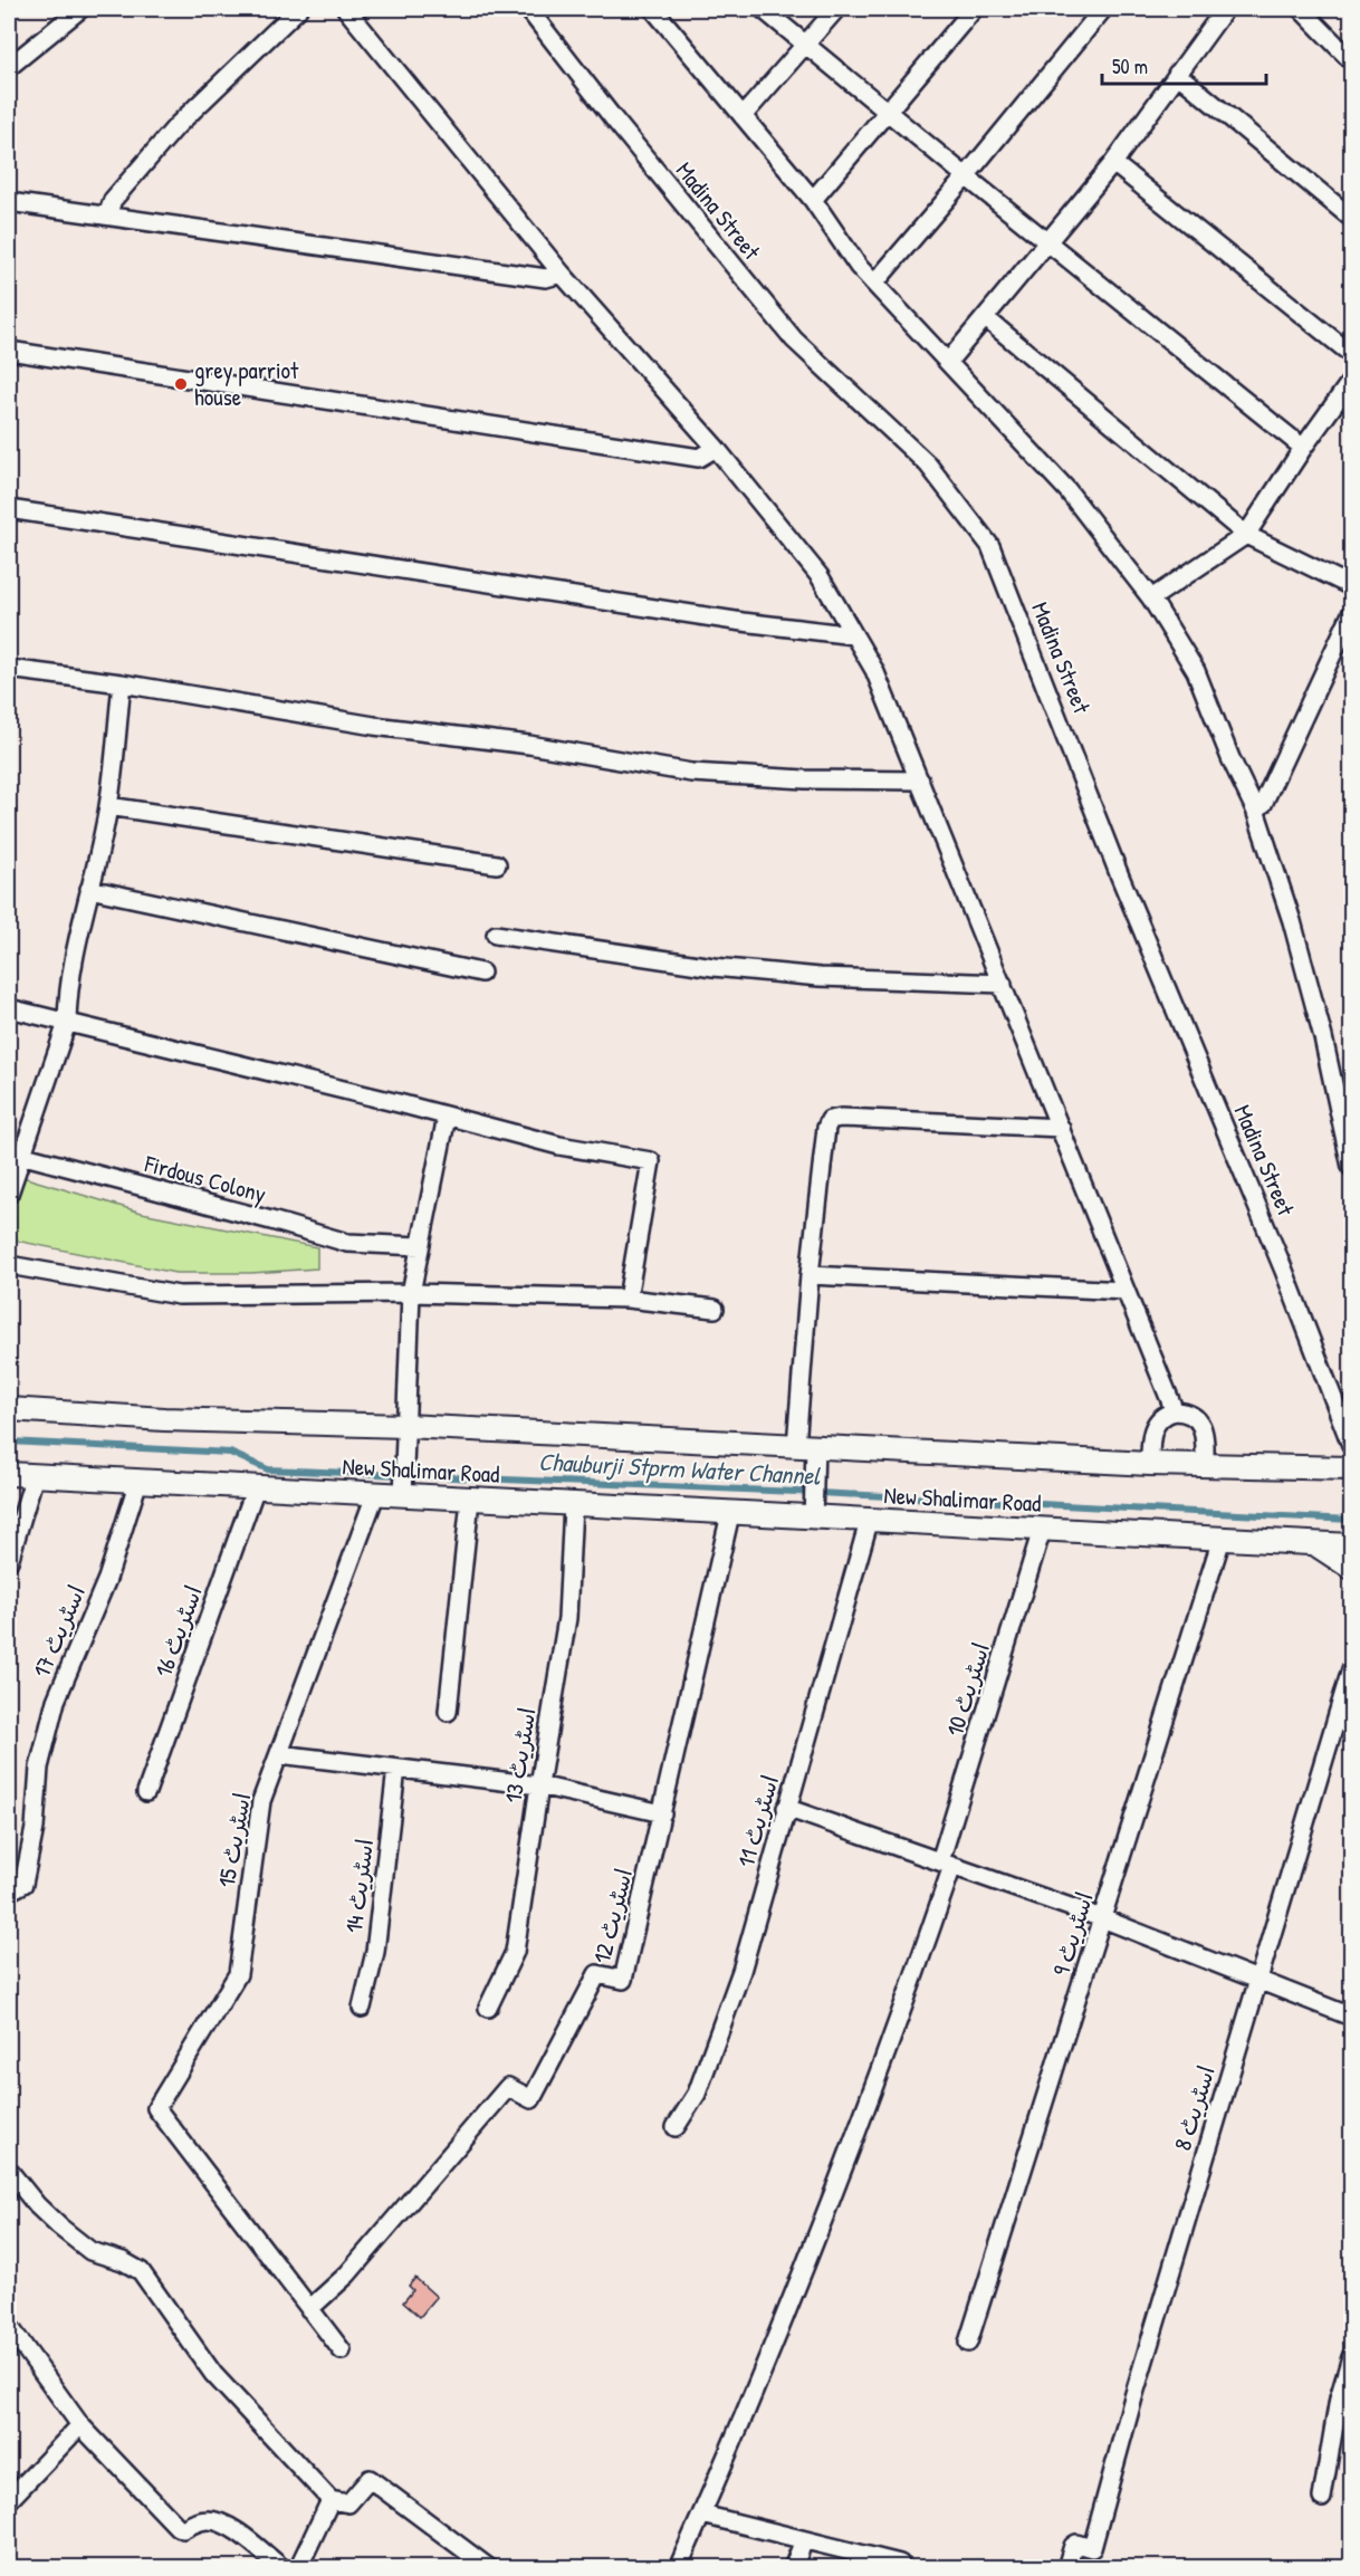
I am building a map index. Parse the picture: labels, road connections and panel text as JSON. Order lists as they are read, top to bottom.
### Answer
{
  "streets": {
    "street": [
      "Madina Street",
      "Firdous Colony",
      "New Shalimar Road",
      "اسٹریٹ 17",
      "اسٹریٹ 16",
      "اسٹریٹ 10",
      "اسٹریٹ 13",
      "اسٹریٹ 11",
      "اسٹریٹ 15",
      "اسٹریٹ 14",
      "اسٹریٹ 12",
      "اسٹریٹ 9",
      "اسٹریٹ 8"
    ]
  },
  "crossings": [
    ["New Shalimar Road", "اسٹریٹ 17"],
    ["New Shalimar Road", "اسٹریٹ 16"],
    ["New Shalimar Road", "اسٹریٹ 10"],
    ["New Shalimar Road", "اسٹریٹ 13"],
    ["New Shalimar Road", "اسٹریٹ 11"],
    ["New Shalimar Road", "اسٹریٹ 15"],
    ["New Shalimar Road", "اسٹریٹ 12"],
    ["New Shalimar Road", "اسٹریٹ 9"],
    ["اسٹریٹ 15", "اسٹریٹ 12"]
  ],
  "water": ["Chauburji Stprm Water Channel"],
  "places": ["grey parriot house"],
  "scale_bar": "50 m"
}
